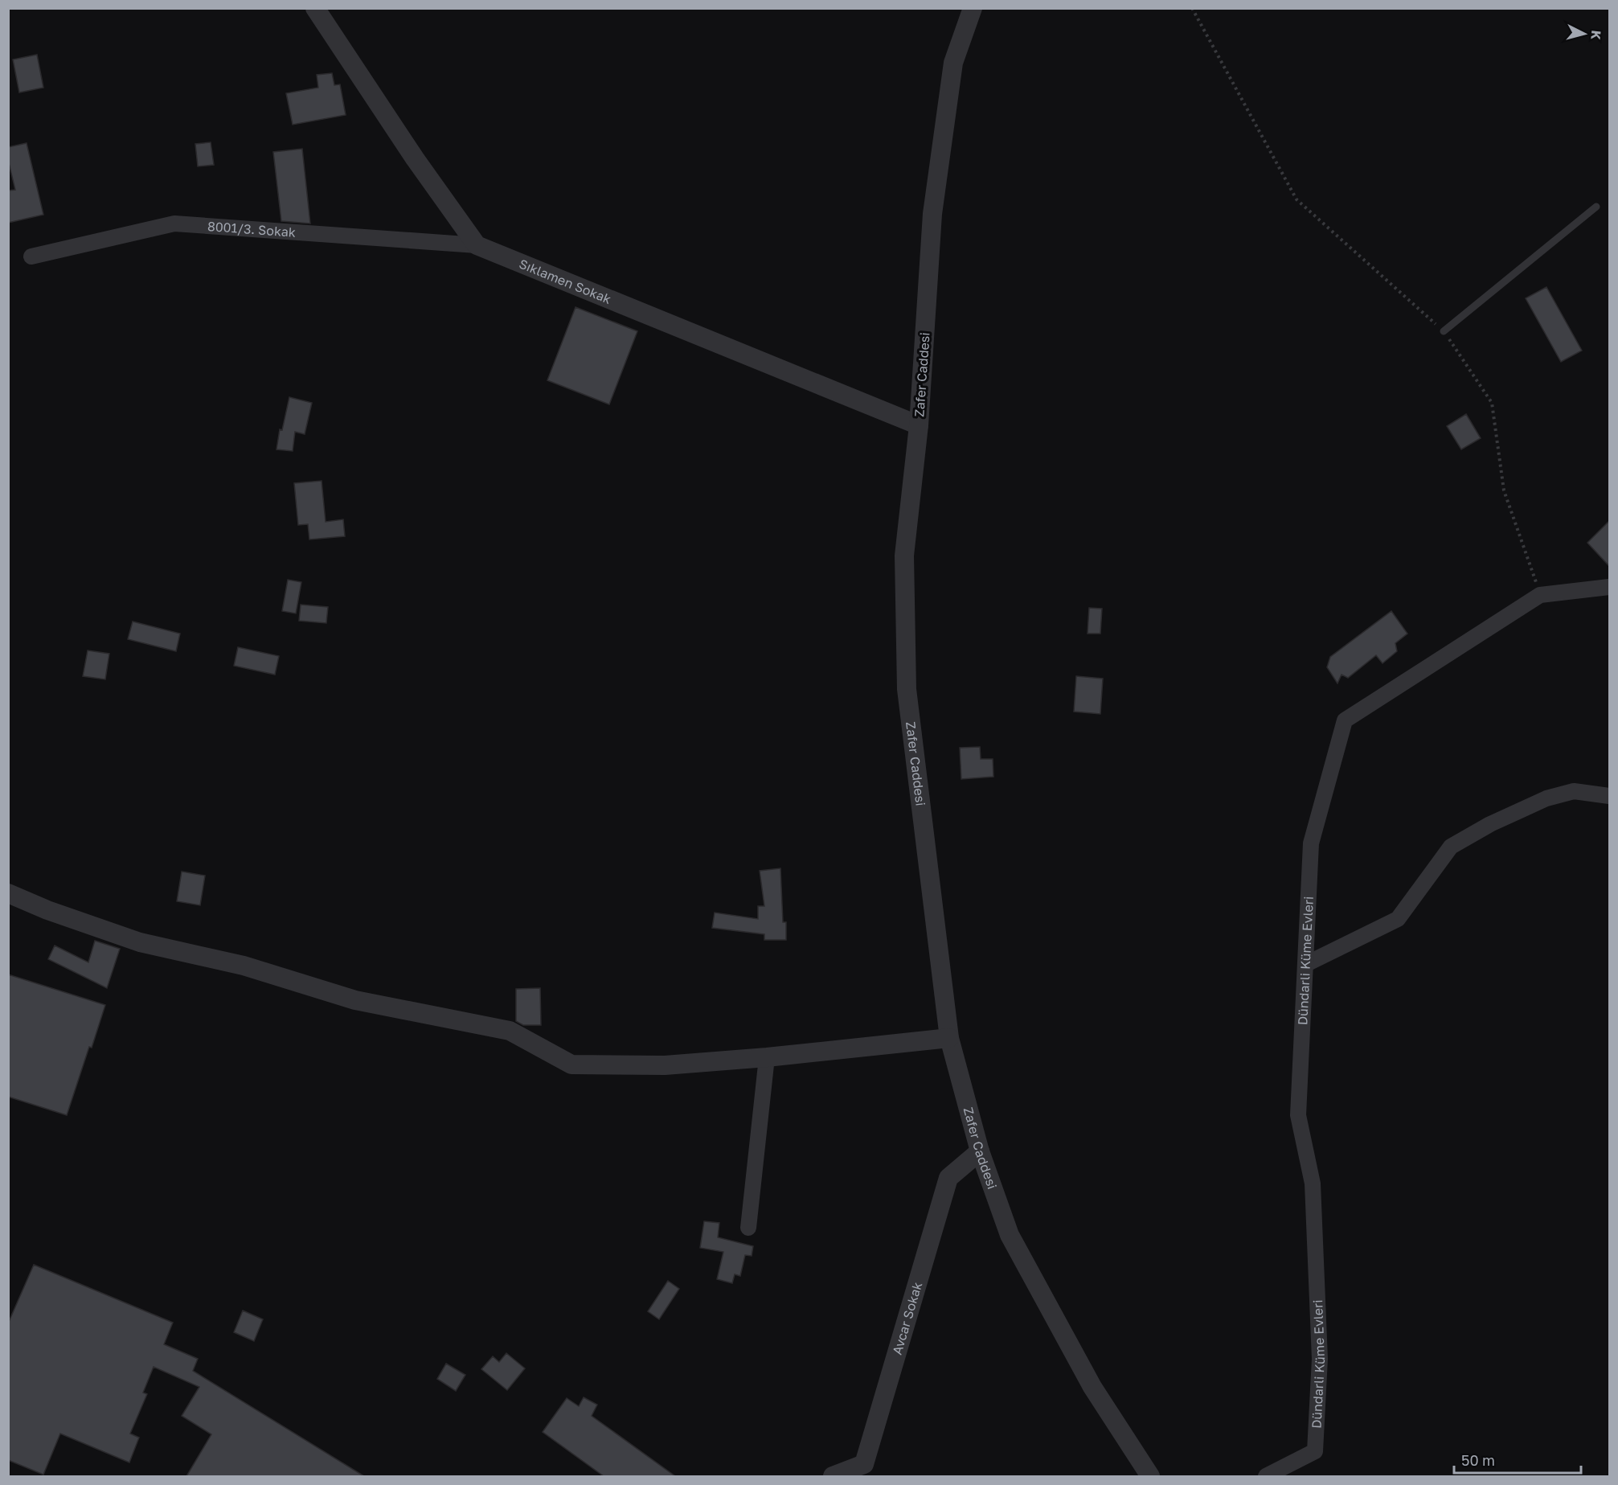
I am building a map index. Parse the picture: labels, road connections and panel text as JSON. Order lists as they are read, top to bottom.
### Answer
{
  "streets": {
    "street": [
      "8001/3. Sokak",
      "Sıklamen Sokak",
      "Zafer Caddesi",
      "Dündarli Küme Evleri",
      "Avcar Sokak"
    ]
  },
  "crossings": [
    ["8001/3. Sokak", "Sıklamen Sokak"],
    ["Sıklamen Sokak", "Zafer Caddesi"],
    ["Zafer Caddesi", "Avcar Sokak"]
  ],
  "scale_bar": "50 m",
  "north": "right"
}
